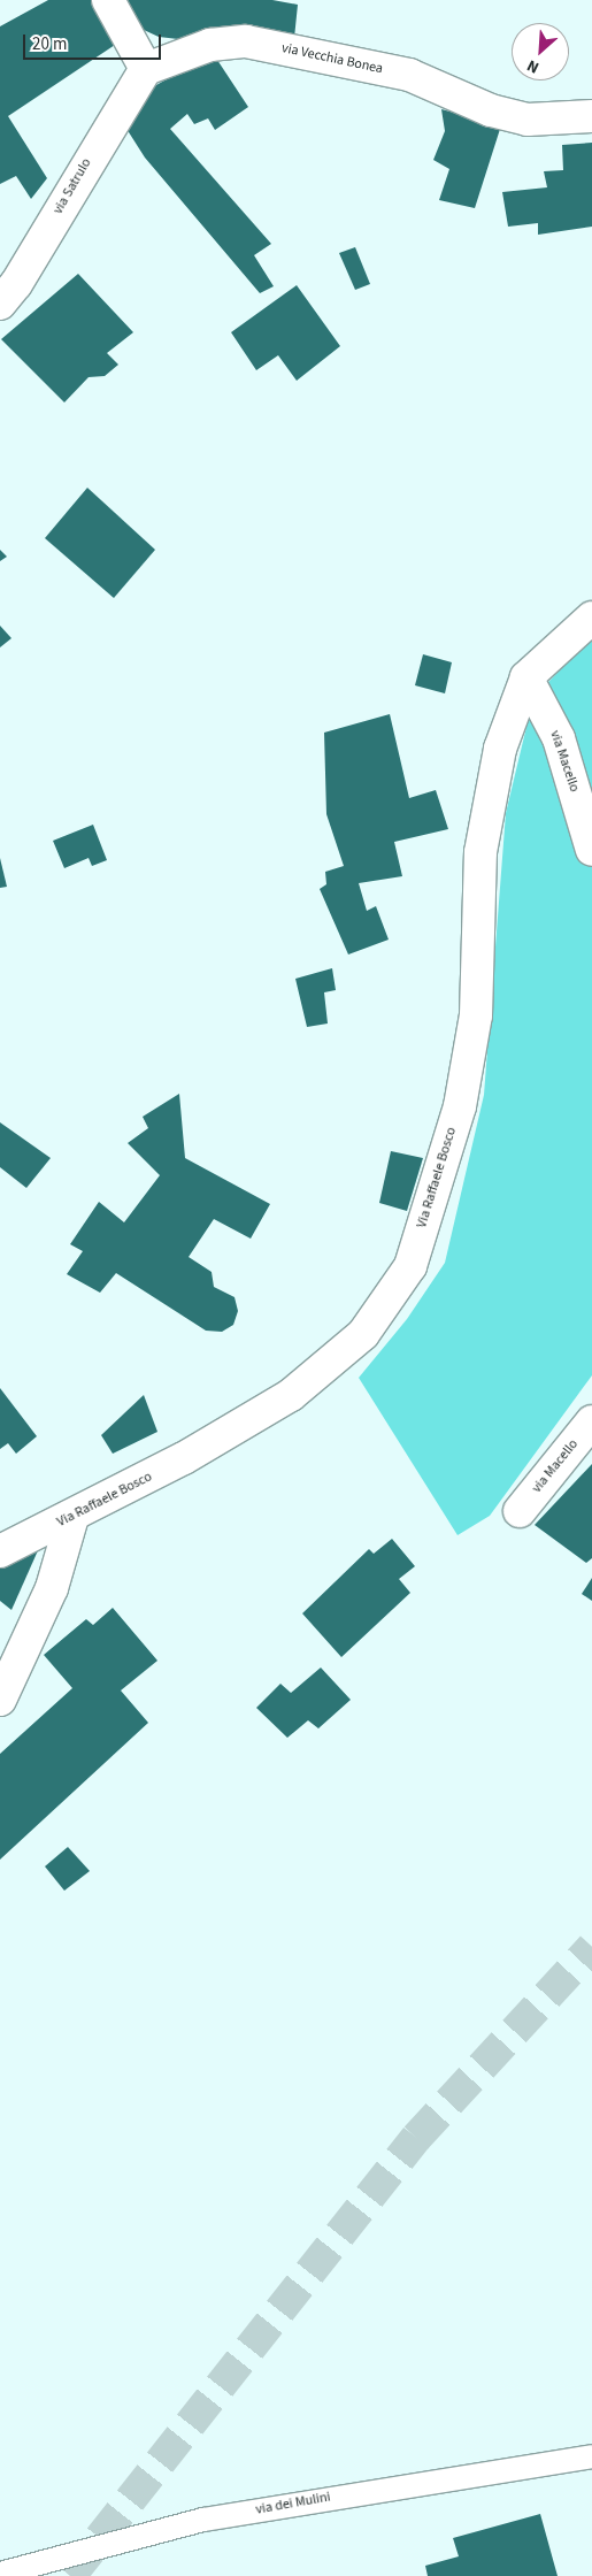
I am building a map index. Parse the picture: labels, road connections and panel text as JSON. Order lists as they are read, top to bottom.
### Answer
{
  "streets": {
    "street": [
      "via Vecchia Bonea",
      "via Satrulo",
      "via Macello",
      "Via Raffaele Bosco"
    ],
    "lane": ["via dei Mulini"]
  },
  "crossings": [
    ["via Vecchia Bonea", "via Satrulo"],
    ["via Macello", "Via Raffaele Bosco"]
  ],
  "scale_bar": "20 m",
  "north": "bottom left"
}
